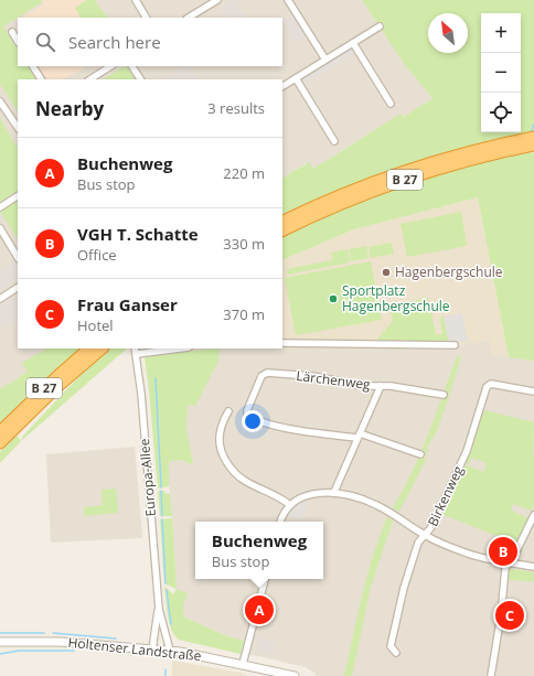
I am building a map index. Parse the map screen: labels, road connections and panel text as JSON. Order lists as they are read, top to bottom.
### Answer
{
  "streets": {
    "highway": ["B 27"],
    "street": [
      "Lärchenweg",
      "Europa-Allee",
      "Birkenweg",
      "Holtenser Landstraße"
    ]
  },
  "crossings": [
    ["Europa-Allee", "Holtenser Landstraße"]
  ],
  "places": ["Hagenbergschule", "Sportplatz Hagenbergschule"],
  "north": "top left",
  "page": {
    "map_buttons": ["+", "−"],
    "search": "Search here",
    "heading": ["Nearby", "3 results"],
    "list": [
      {
        "mark": "A",
        "name": "Buchenweg",
        "note": "Bus stop",
        "value": "220 m"
      },
      {
        "mark": "B",
        "name": "VGH T. Schatte",
        "note": "Office",
        "value": "330 m"
      },
      {
        "mark": "C",
        "name": "Frau Ganser",
        "note": "Hotel",
        "value": "370 m"
      }
    ],
    "popup": ["Buchenweg", "Bus stop"],
    "pins": ["B", "A", "C"]
  }
}
